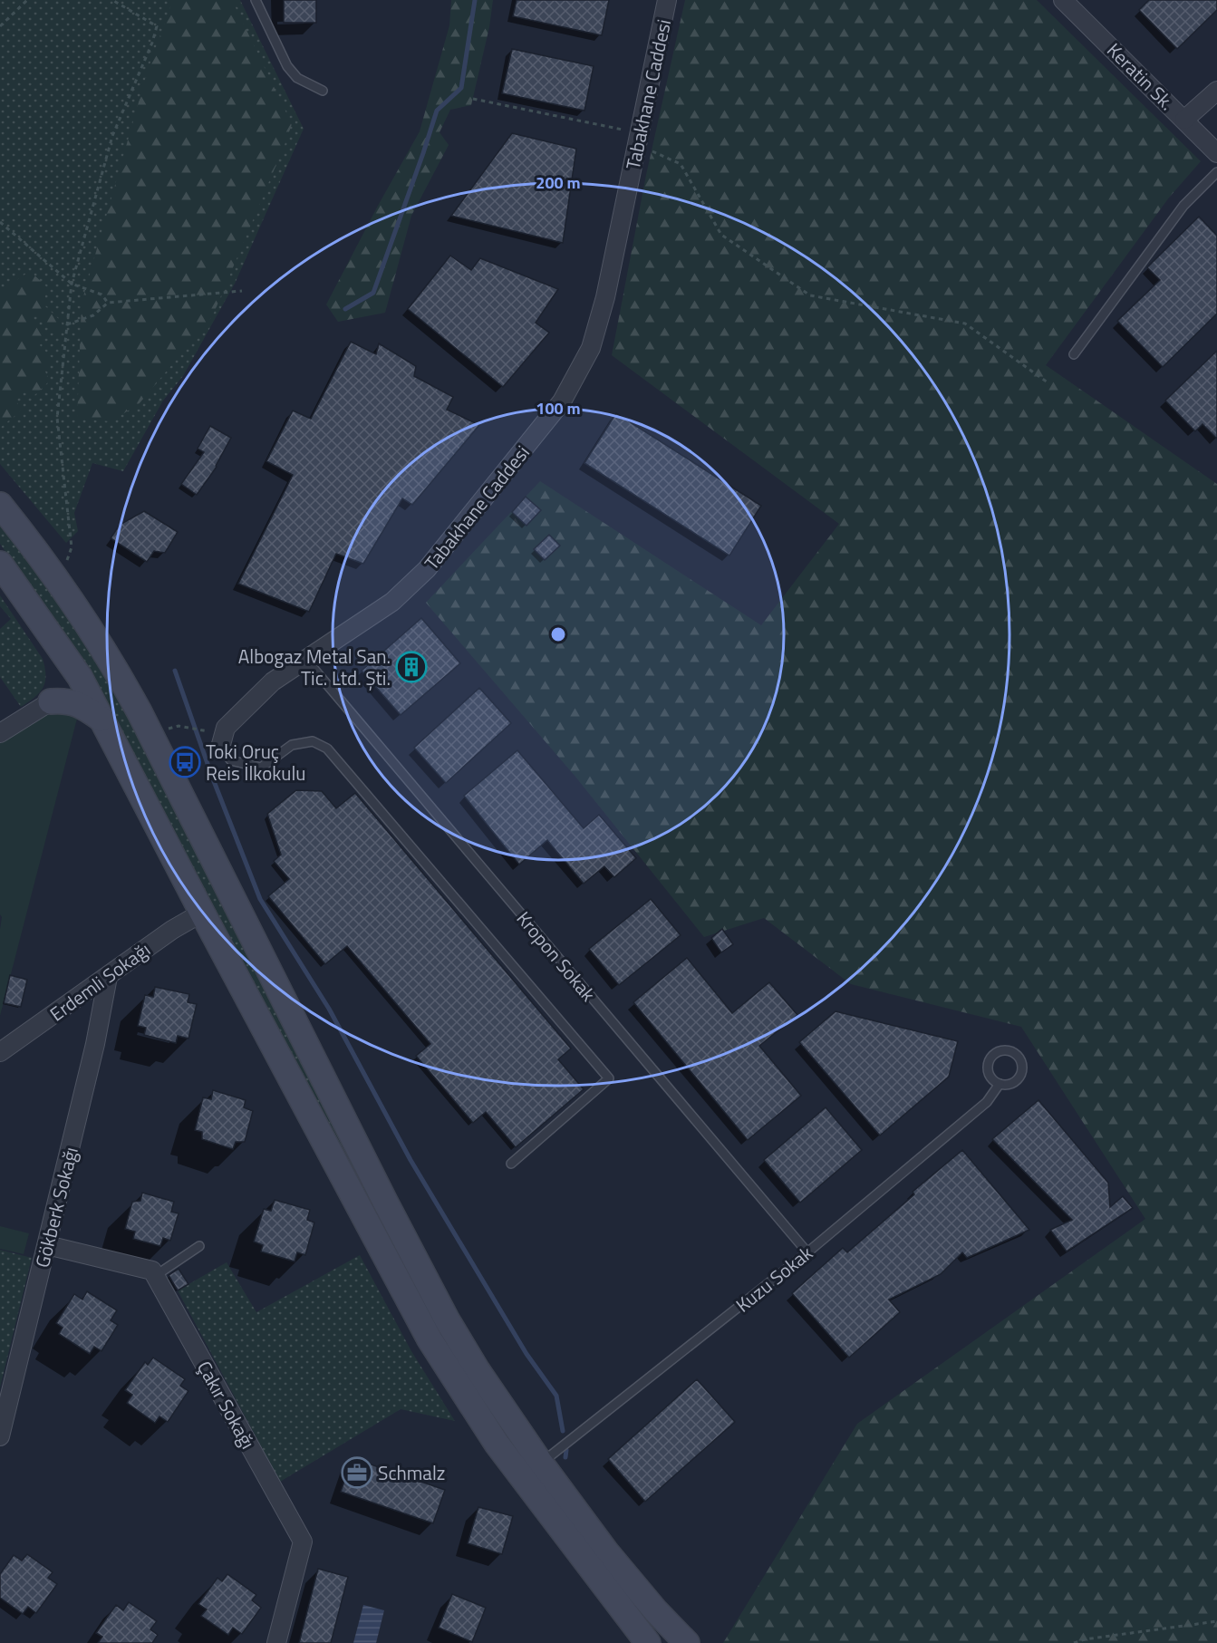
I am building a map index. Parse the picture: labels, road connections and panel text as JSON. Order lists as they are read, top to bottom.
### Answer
{
  "streets": {
    "street": [
      "Keratin Sk.",
      "Tabakhane Caddesi",
      "Erdemli Sokağı",
      "Gökberk Sokağı",
      "Çakır Sokağı"
    ],
    "lane": ["Kropon Sokak", "Kuzu Sokak"]
  },
  "crossings": [
    ["Tabakhane Caddesi", "Kropon Sokak"],
    ["Kropon Sokak", "Kuzu Sokak"],
    ["Erdemli Sokağı", "Gökberk Sokağı"]
  ],
  "places": {
    "building": ["Albogaz Metal San. Tic. Ltd. Şti."],
    "bus stop": ["Toki Oruç Reis İlkokulu"],
    "office": ["Schmalz"]
  },
  "rings": ["200 m", "100 m"]
}
